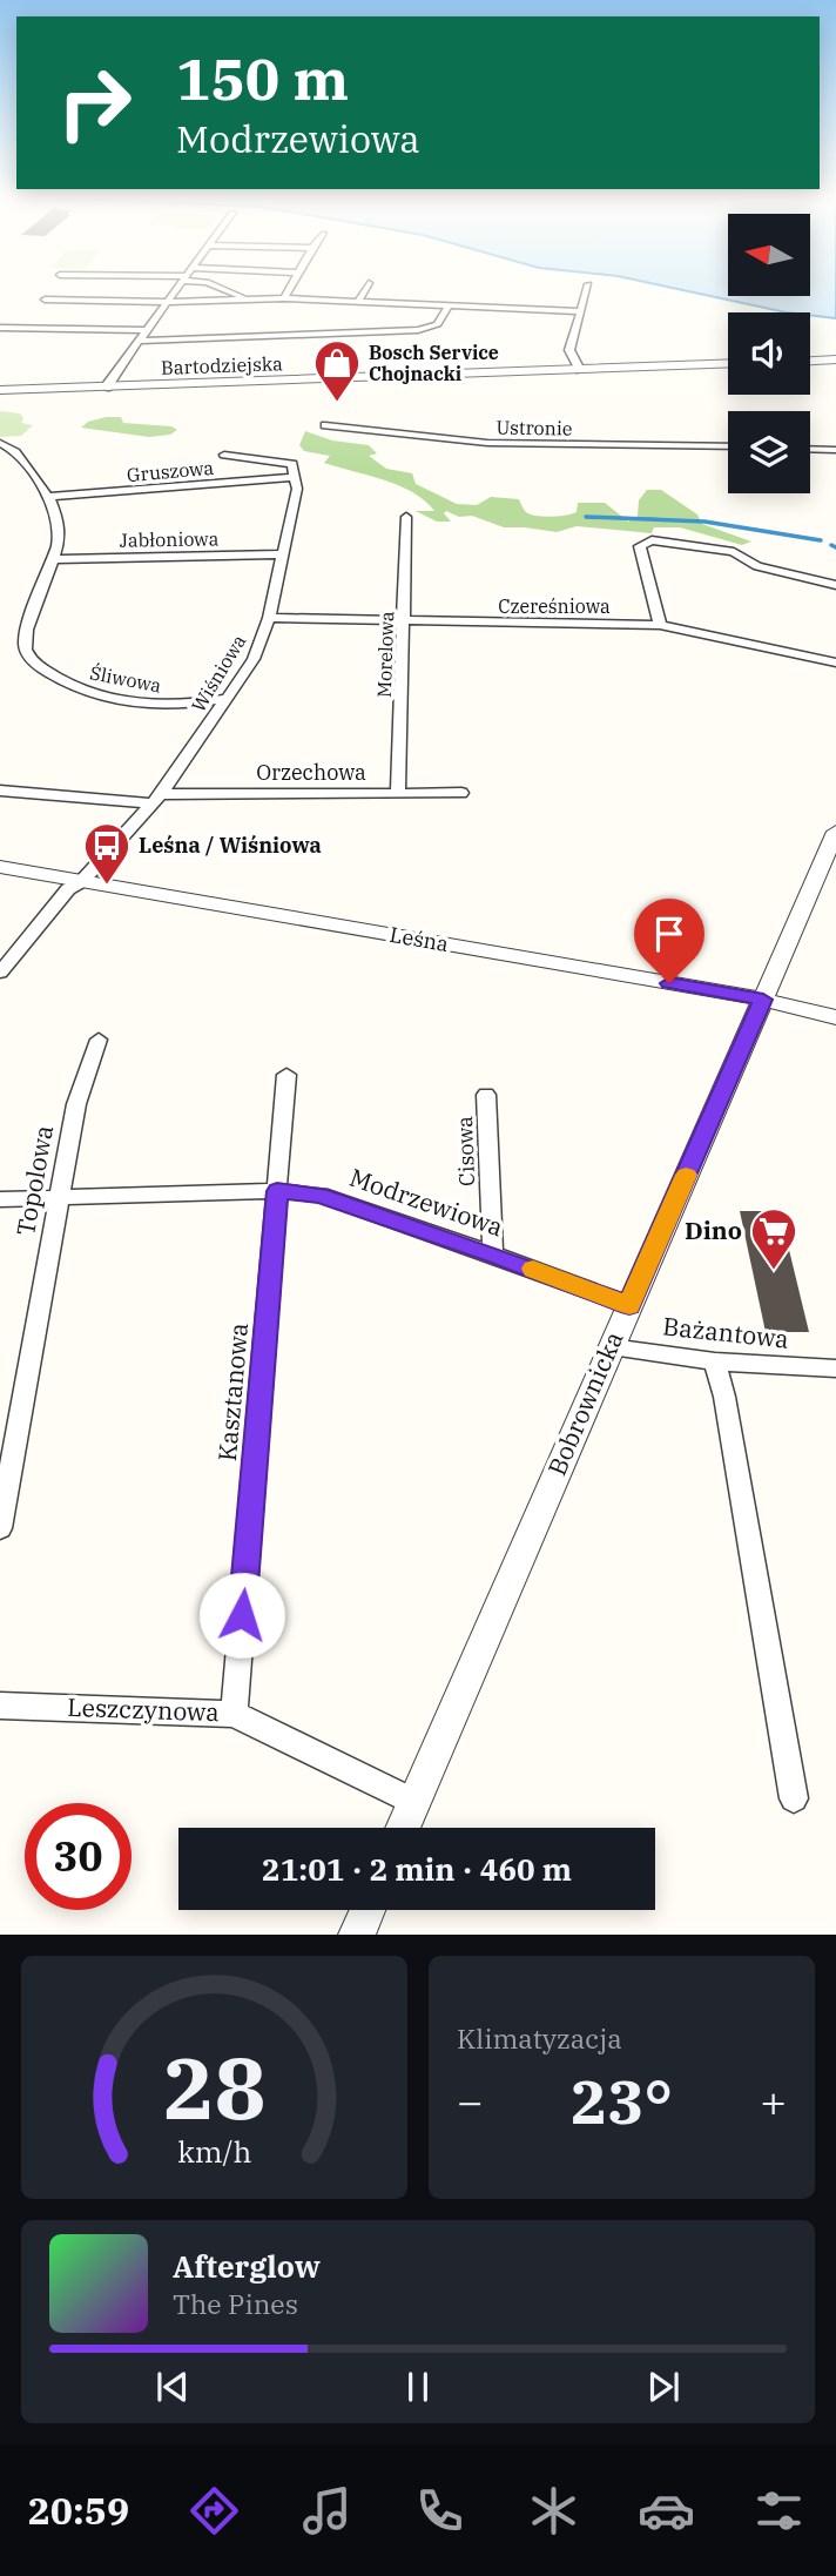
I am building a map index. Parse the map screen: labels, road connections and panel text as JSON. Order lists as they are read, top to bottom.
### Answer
{
  "streets": {
    "street": [
      "Bartodziejska",
      "Ustronie",
      "Gruszowa",
      "Jabłoniowa",
      "Czereśniowa",
      "Morelowa",
      "Wiśniowa",
      "Śliwowa",
      "Orzechowa",
      "Leśna",
      "Cisowa",
      "Topolowa",
      "Modrzewiowa",
      "Bażantowa",
      "Kasztanowa",
      "Bobrownicka",
      "Leszczynowa"
    ]
  },
  "crossings": [
    ["Gruszowa", "Wiśniowa"],
    ["Gruszowa", "Śliwowa"],
    ["Jabłoniowa", "Wiśniowa"],
    ["Jabłoniowa", "Śliwowa"],
    ["Czereśniowa", "Morelowa"],
    ["Czereśniowa", "Wiśniowa"],
    ["Morelowa", "Orzechowa"],
    ["Wiśniowa", "Śliwowa"],
    ["Wiśniowa", "Orzechowa"],
    ["Wiśniowa", "Leśna"],
    ["Leśna", "Bobrownicka"],
    ["Cisowa", "Modrzewiowa"],
    ["Topolowa", "Modrzewiowa"],
    ["Modrzewiowa", "Kasztanowa"],
    ["Modrzewiowa", "Bobrownicka"],
    ["Bażantowa", "Bobrownicka"],
    ["Kasztanowa", "Leszczynowa"],
    ["Bobrownicka", "Leszczynowa"]
  ],
  "places": {
    "shop": ["Bosch Service Chojnacki"],
    "bus stop": ["Leśna / Wiśniowa"],
    "supermarket": ["Dino"]
  },
  "north": "left",
  "page": {
    "turn": ["150 m", "Modrzewiowa"],
    "limit": "30",
    "trip": "21:01 · 2 min · 460 m",
    "tile": "Klimatyzacja",
    "heat": ["−", "23°", "+"],
    "song": ["Afterglow", "The Pines"],
    "tabs": "20:59",
    "gauge": ["28", "km/h"]
  }
}
